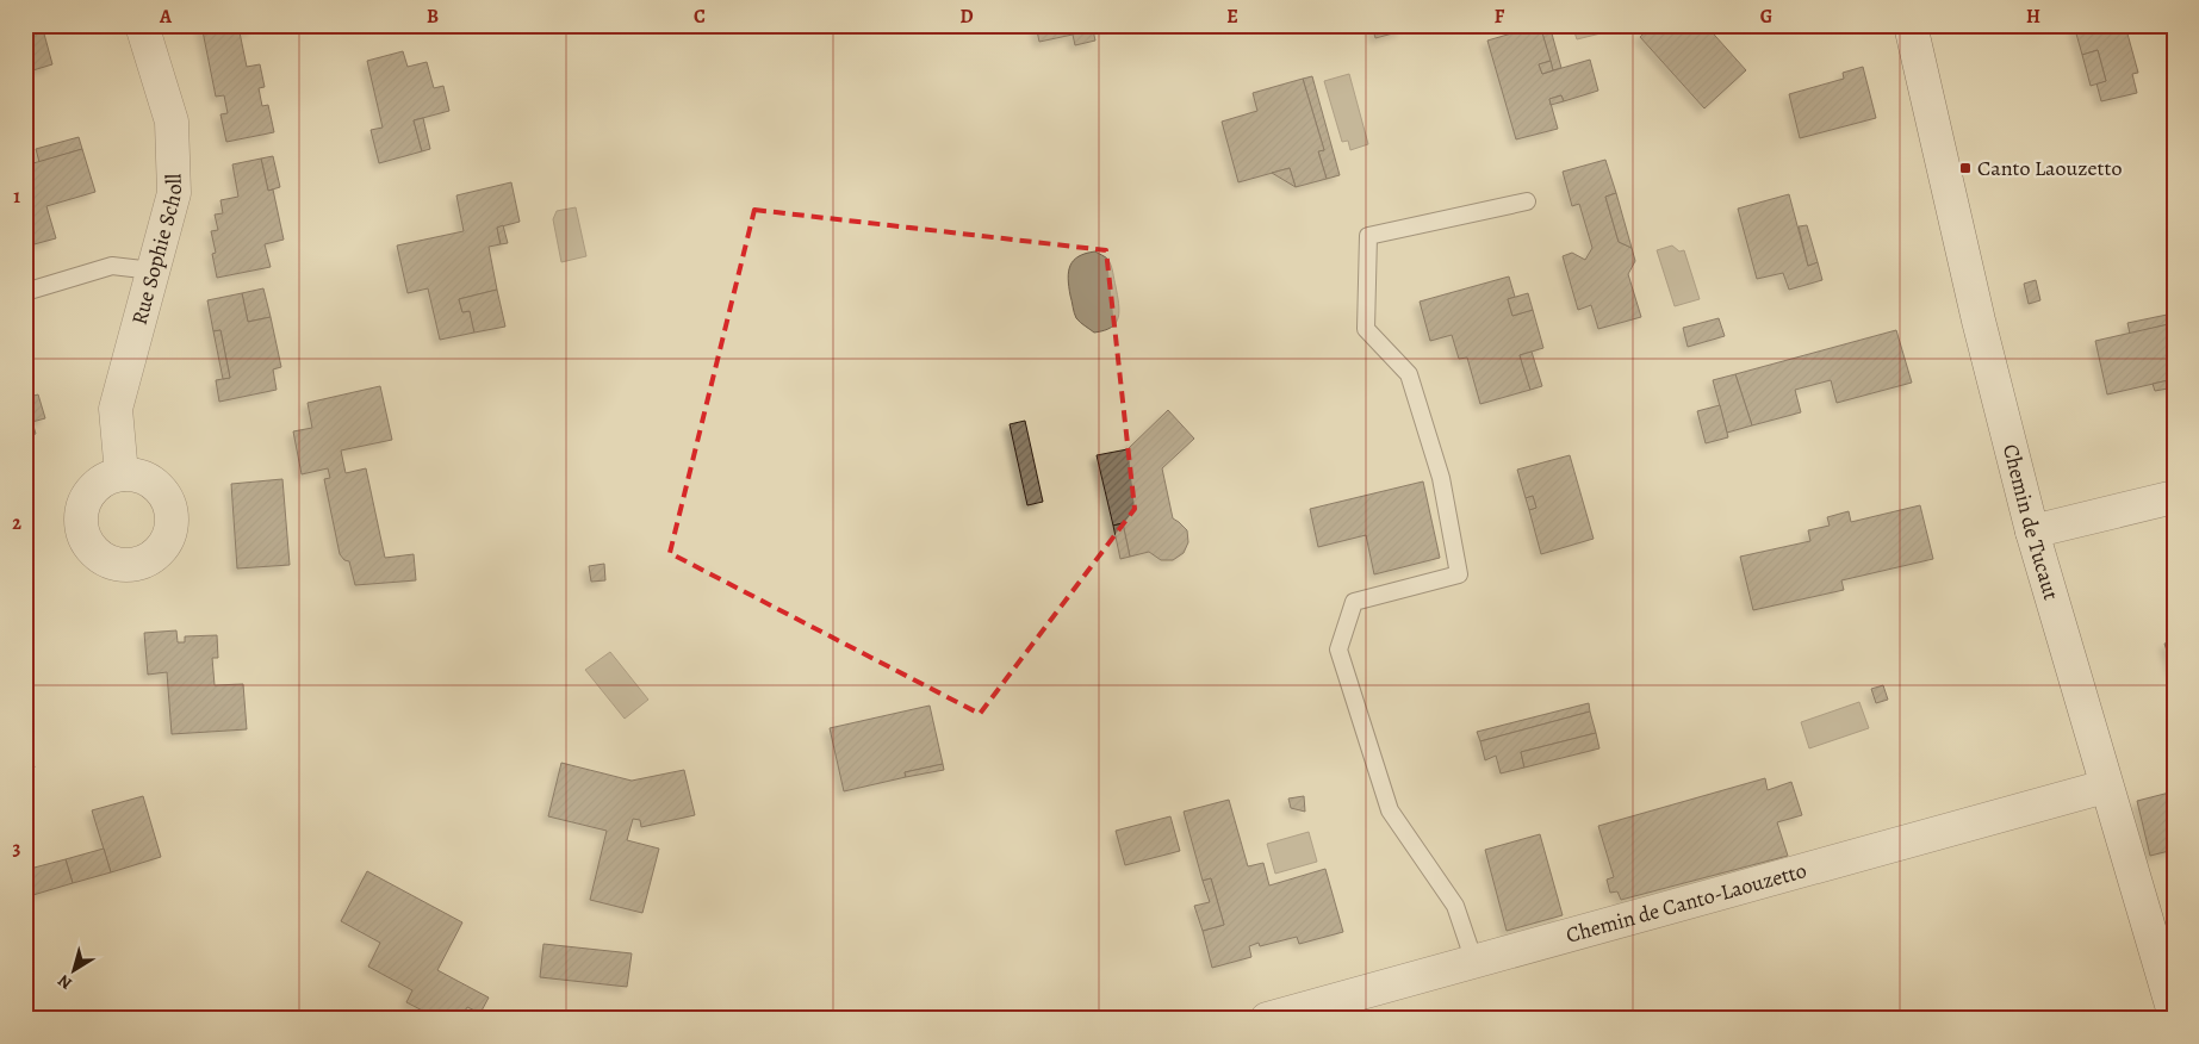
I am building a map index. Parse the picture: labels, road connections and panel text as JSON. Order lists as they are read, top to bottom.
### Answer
{
  "streets": {
    "street": ["Rue Sophie Scholl", "Chemin de Tucaut", "Chemin de Canto-Laouzetto"]
  },
  "crossings": [
    ["Chemin de Tucaut", "Chemin de Canto-Laouzetto"]
  ],
  "places": {
    "transit": ["Canto Laouzetto"]
  },
  "north": "bottom left",
  "grid": {
    "columns": [
      "A",
      "B",
      "C",
      "D",
      "E",
      "F",
      "G",
      "H"
    ],
    "rows": ["1", "2", "3"]
  }
}
